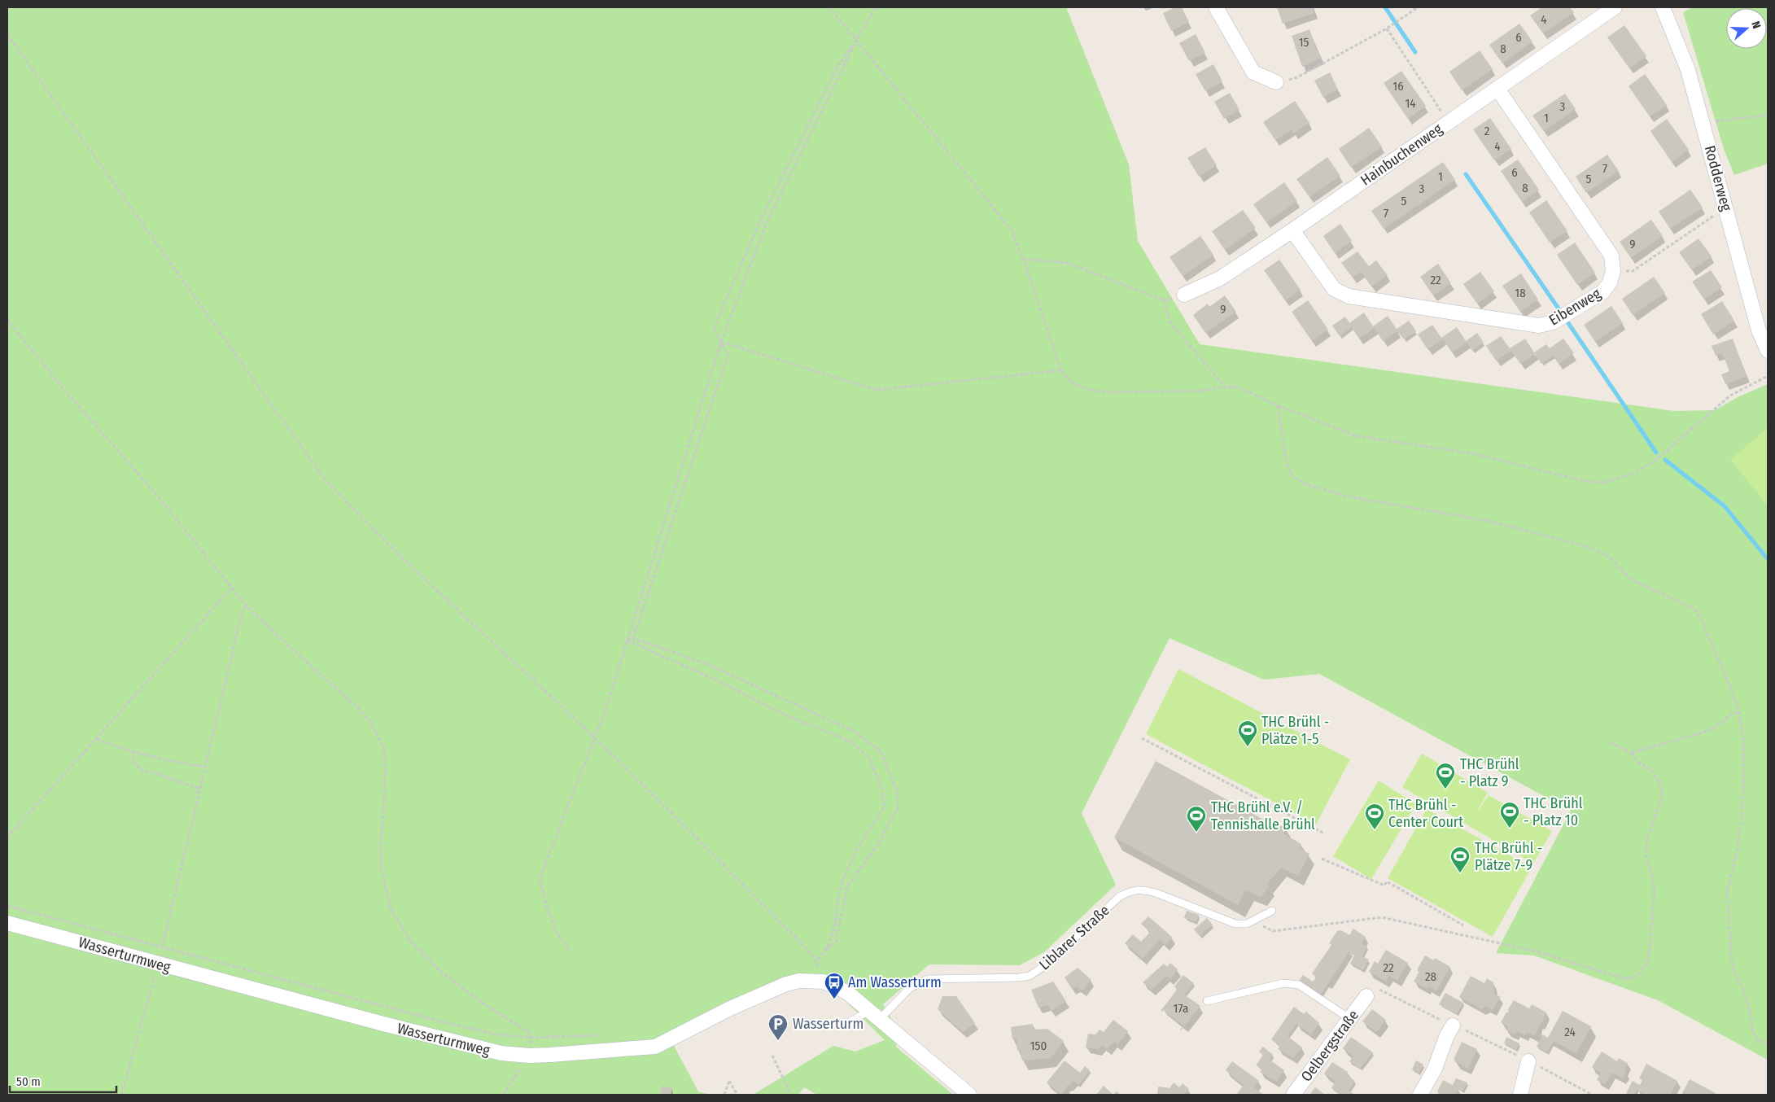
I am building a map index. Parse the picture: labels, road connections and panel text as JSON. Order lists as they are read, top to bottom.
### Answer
{
  "streets": {
    "street": [
      "Hainbuchenweg",
      "Rodderweg",
      "Eibenweg",
      "Wasserturmweg",
      "Oelbergstraße"
    ],
    "lane": ["Liblarer Straße"]
  },
  "crossings": [
    ["Hainbuchenweg", "Eibenweg"],
    ["Liblarer Straße", "Wasserturmweg"]
  ],
  "places": {
    "sports": [
      "THC Brühl - Plätze 1-5",
      "THC Brühl - Platz 9",
      "THC Brühl - Platz 10",
      "THC Brühl - Center Court",
      "THC Brühl e.V. / Tennishalle Brühl",
      "THC Brühl - Plätze 7-9"
    ],
    "bus stop": ["Am Wasserturm"],
    "parking": ["Wasserturm"]
  },
  "house_numbers": [
    "4",
    "6",
    "15",
    "8",
    "16",
    "14",
    "3",
    "1",
    "2",
    "4",
    "7",
    "6",
    "1",
    "5",
    "8",
    "3",
    "5",
    "7",
    "9",
    "22",
    "18",
    "9",
    "22",
    "28",
    "17a",
    "24",
    "150"
  ],
  "scale_bar": "50 m",
  "north": "right"
}
